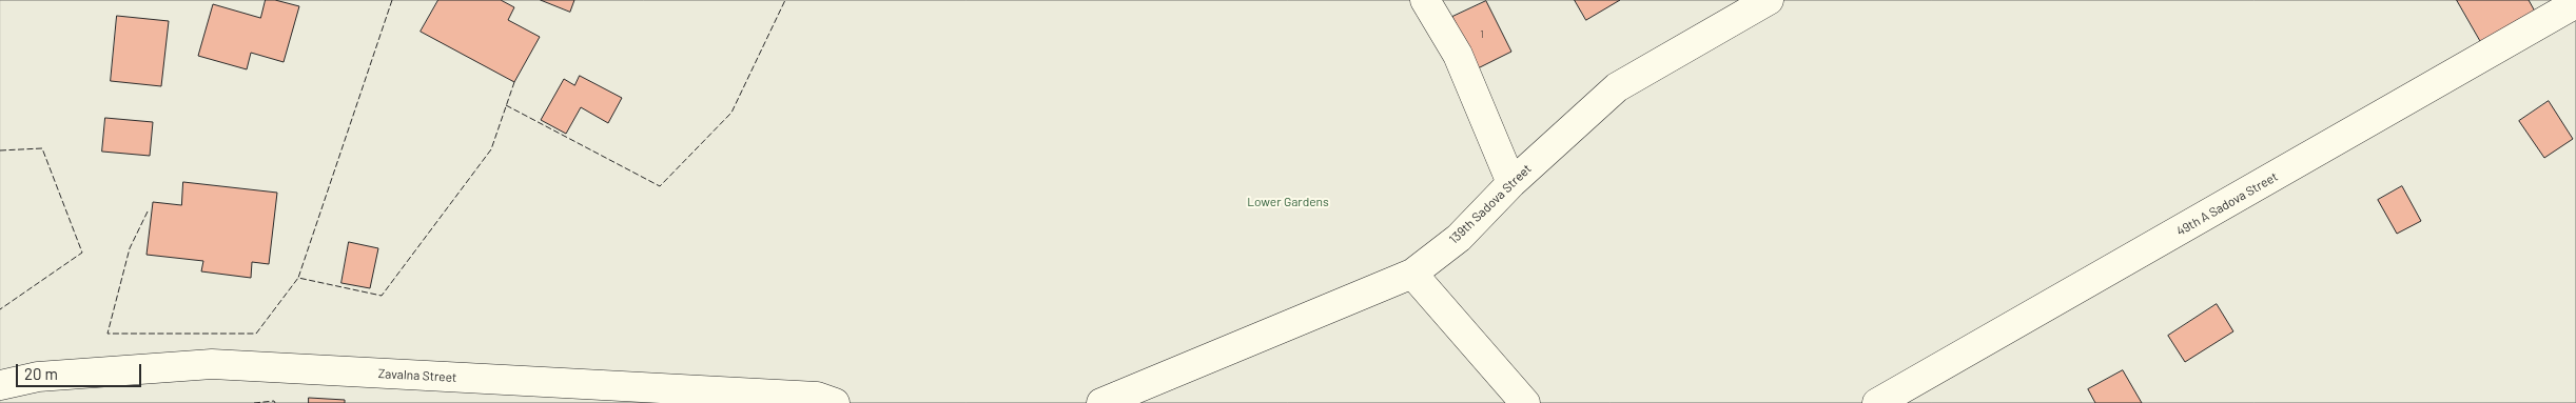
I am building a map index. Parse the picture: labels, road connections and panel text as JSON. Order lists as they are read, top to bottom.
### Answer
{
  "streets": {
    "street": ["139th Sadova Street", "49th A Sadova Street", "Zavalna Street"]
  },
  "parks": ["Lower Gardens"],
  "house_numbers": ["1"],
  "scale_bar": "20 m"
}
